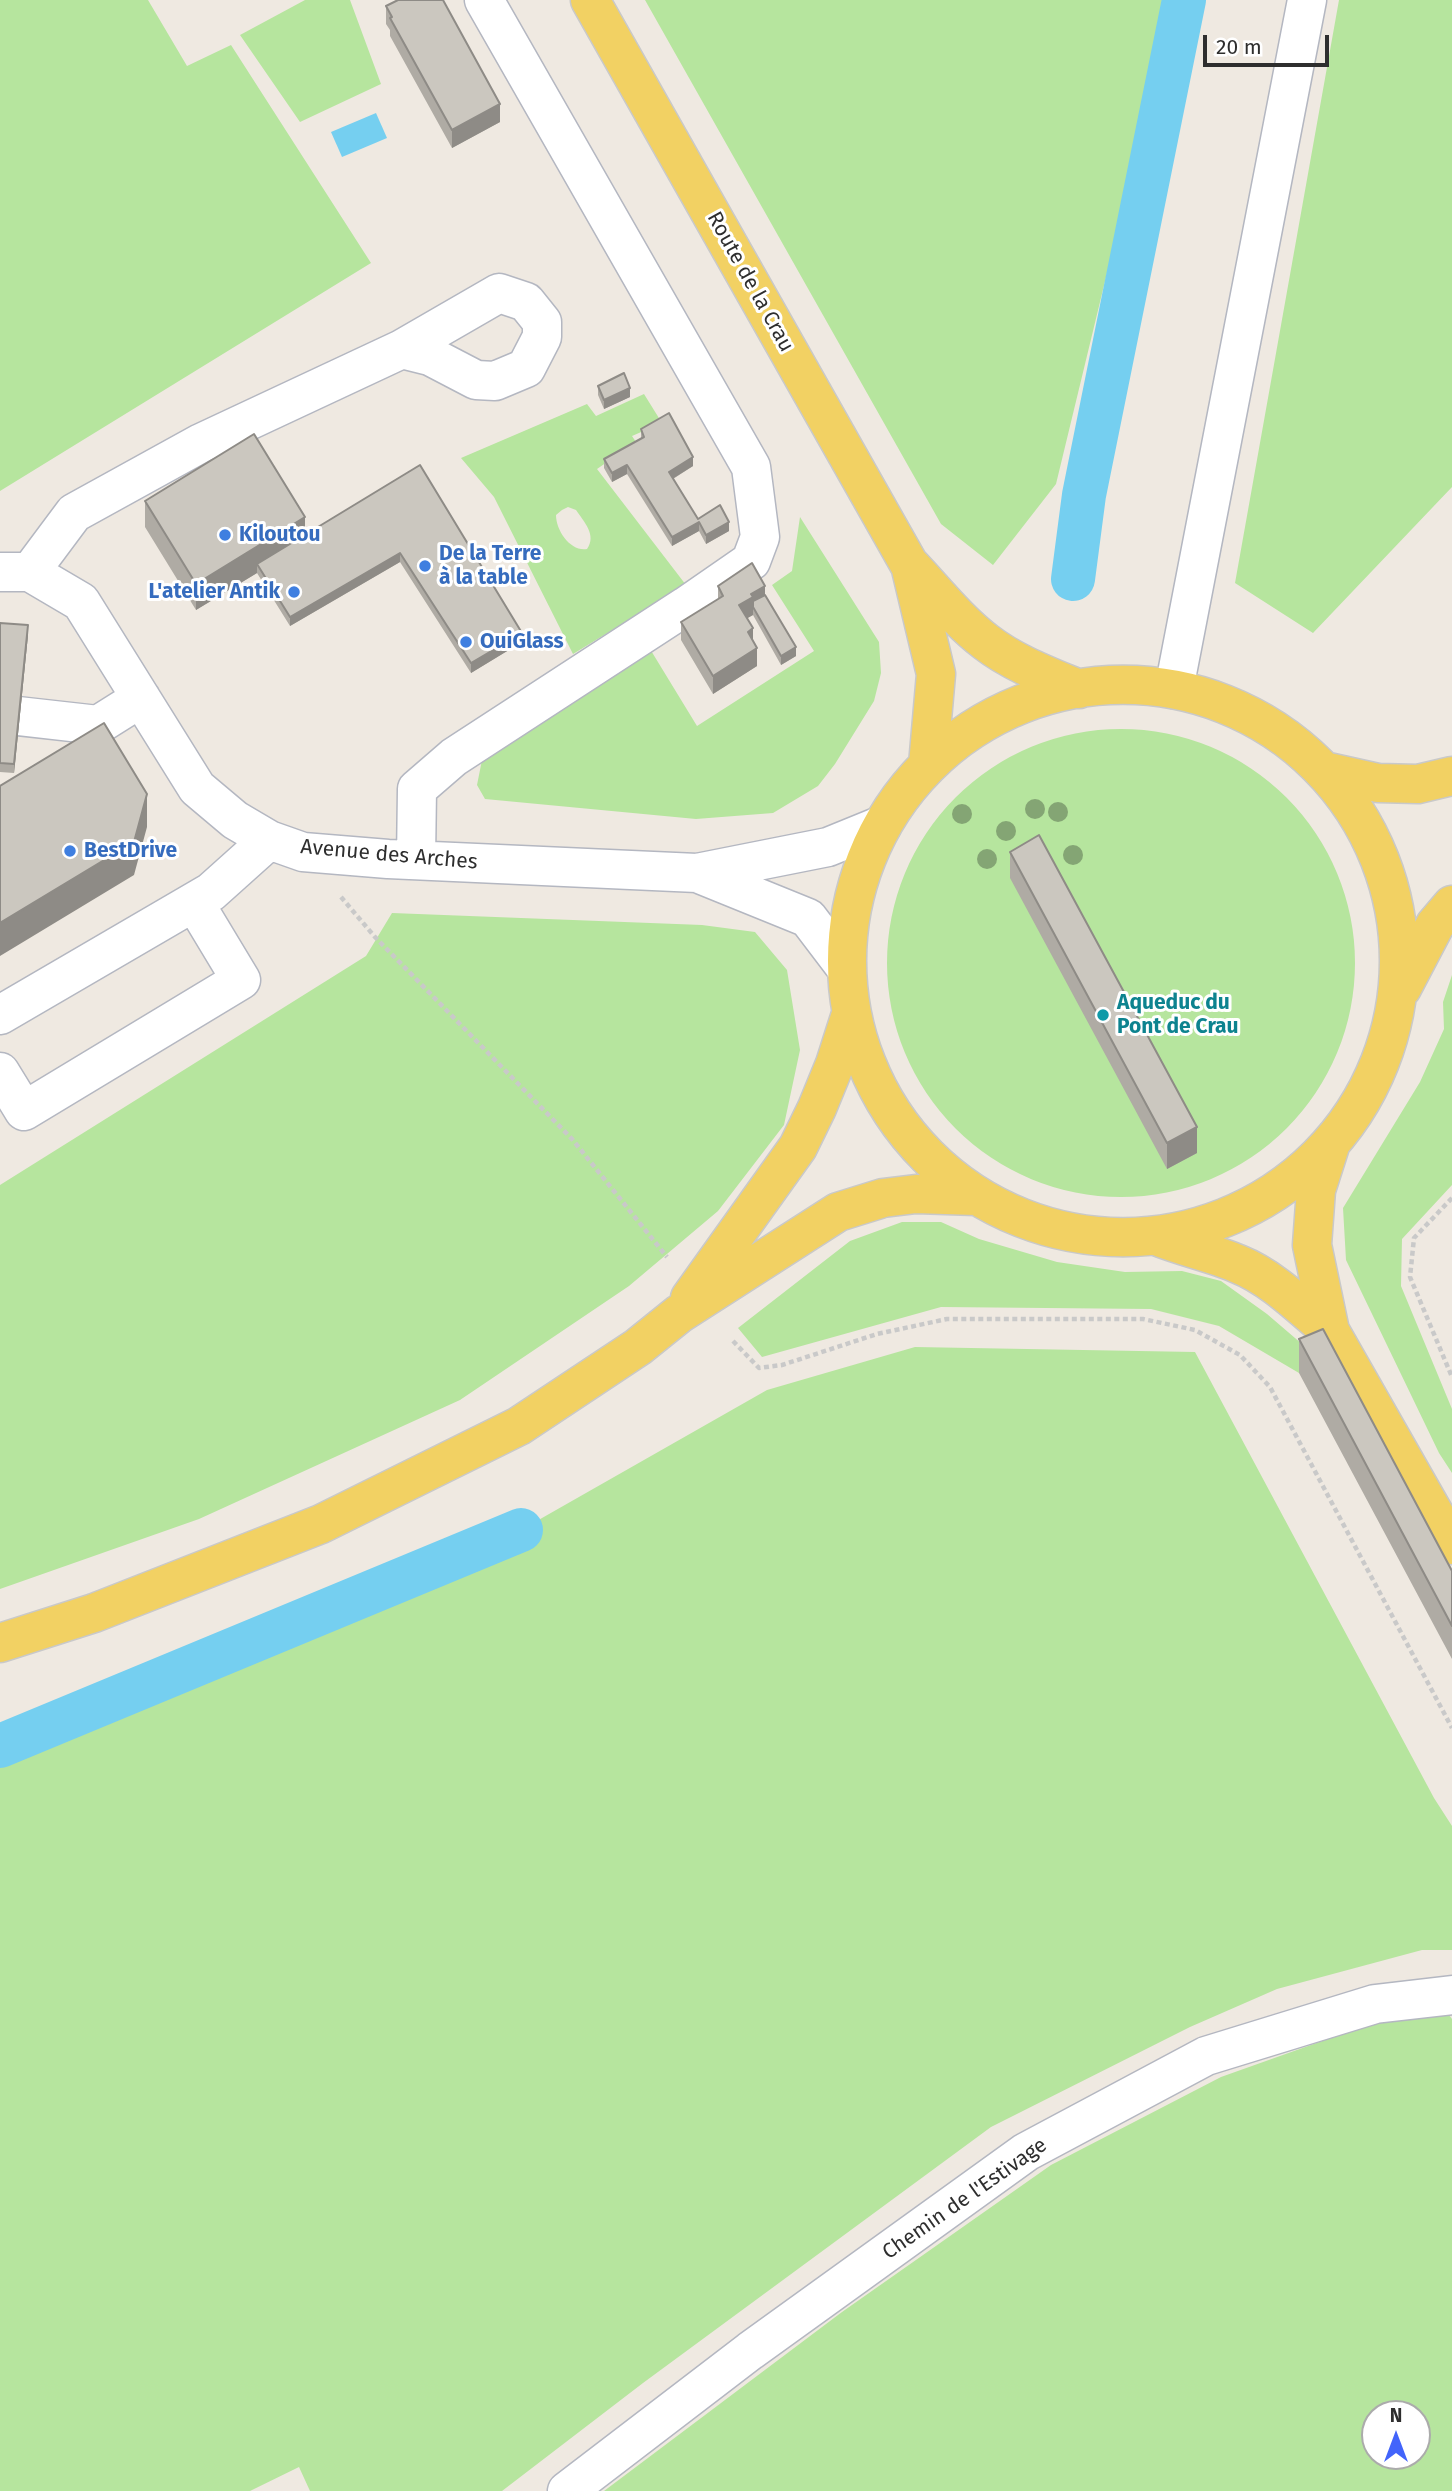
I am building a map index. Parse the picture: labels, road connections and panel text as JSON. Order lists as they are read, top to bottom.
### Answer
{
  "streets": {
    "main road": ["Route de la Crau"],
    "street": ["Avenue des Arches", "Chemin de l'Estivage"]
  },
  "places": [
    "Kiloutou",
    "De la Terre à la table",
    "L'atelier Antik",
    "OuiGlass",
    "BestDrive",
    "Aqueduc du Pont de Crau"
  ],
  "scale_bar": "20 m",
  "north": "top"
}
